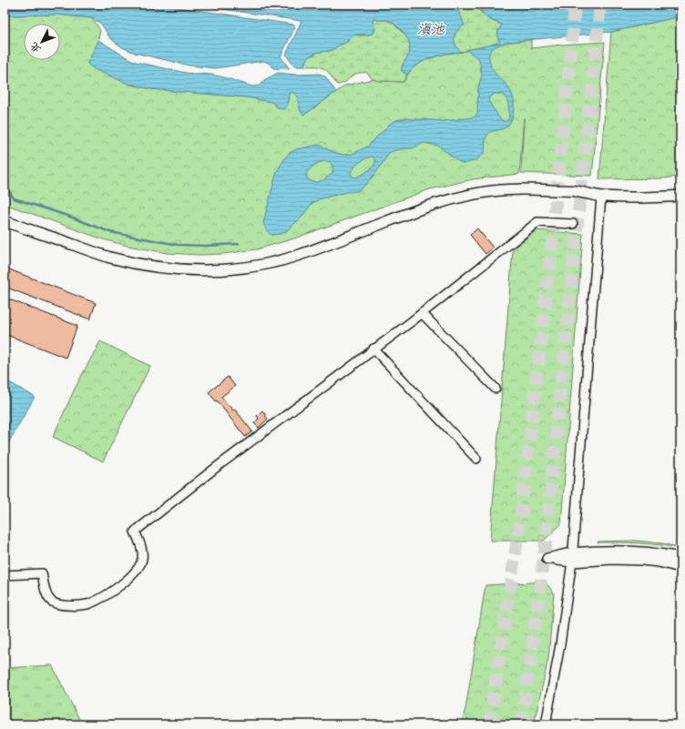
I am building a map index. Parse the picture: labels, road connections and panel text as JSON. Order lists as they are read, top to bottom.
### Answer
{
  "water": ["滇池"],
  "north": "bottom left"
}
